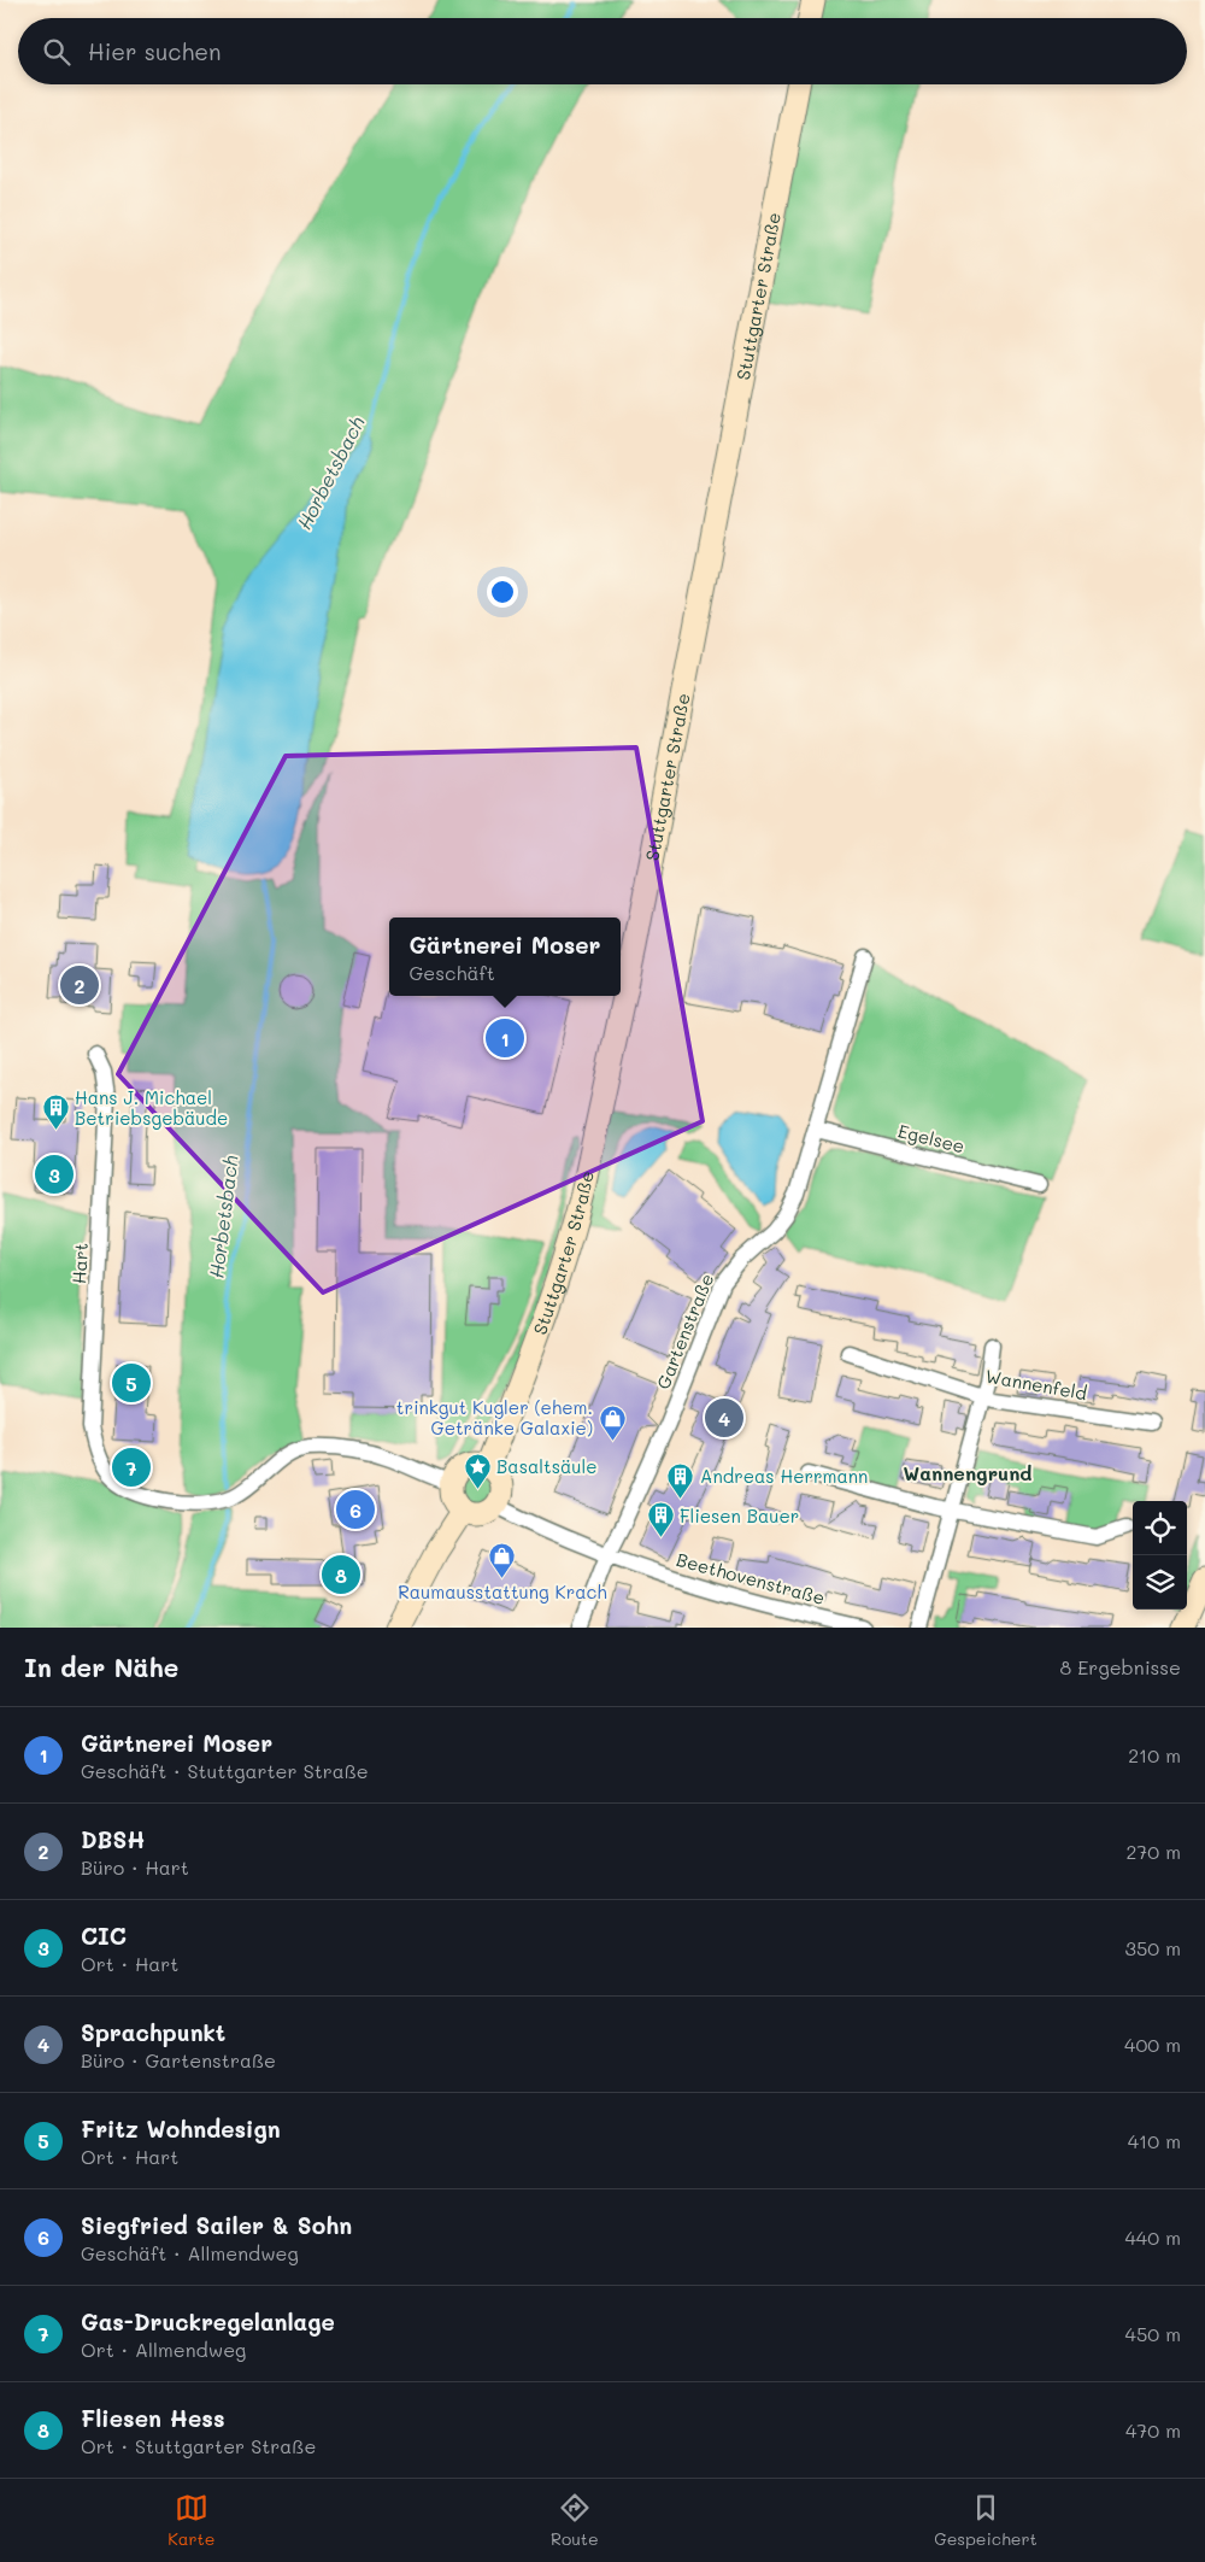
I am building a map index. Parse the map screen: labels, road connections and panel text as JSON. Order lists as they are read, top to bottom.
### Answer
{
  "streets": {
    "street": [
      "Stuttgarter Straße",
      "Egelsee",
      "Hart",
      "Gartenstraße",
      "Wannenfeld",
      "Beethovenstraße"
    ]
  },
  "crossings": [
    ["Stuttgarter Straße", "Hart"],
    ["Stuttgarter Straße", "Beethovenstraße"],
    ["Egelsee", "Gartenstraße"],
    ["Hart", "Beethovenstraße"],
    ["Gartenstraße", "Beethovenstraße"]
  ],
  "districts": ["Wannengrund"],
  "water": ["Horbetsbach"],
  "places": {
    "building": ["Hans J. Michael Betriebsgebäude", "Andreas Herrmann", "Fliesen Bauer"],
    "shop": ["trinkgut Kugler (ehem. Getränke Galaxie)", "Raumausstattung Krach"],
    "place": ["Basaltsäule"]
  },
  "page": {
    "search": "Hier suchen",
    "popup": ["Gärtnerei Moser", "Geschäft"],
    "pins": [
      "2",
      "1",
      "3",
      "5",
      "4",
      "7",
      "6",
      "8"
    ],
    "heading": ["In der Nähe", "8 Ergebnisse"],
    "list": [
      {
        "mark": "1",
        "name": "Gärtnerei Moser",
        "note": "Geschäft · Stuttgarter Straße",
        "value": "210 m"
      },
      {
        "mark": "2",
        "name": "DBSH",
        "note": "Büro · Hart",
        "value": "270 m"
      },
      {
        "mark": "3",
        "name": "CIC",
        "note": "Ort · Hart",
        "value": "350 m"
      },
      {
        "mark": "4",
        "name": "Sprachpunkt",
        "note": "Büro · Gartenstraße",
        "value": "400 m"
      },
      {
        "mark": "5",
        "name": "Fritz Wohndesign",
        "note": "Ort · Hart",
        "value": "410 m"
      },
      {
        "mark": "6",
        "name": "Siegfried Sailer & Sohn",
        "note": "Geschäft · Allmendweg",
        "value": "440 m"
      },
      {
        "mark": "7",
        "name": "Gas-Druckregelanlage",
        "note": "Ort · Allmendweg",
        "value": "450 m"
      },
      {
        "mark": "8",
        "name": "Fliesen Hess",
        "note": "Ort · Stuttgarter Straße",
        "value": "470 m"
      }
    ],
    "nav": ["Karte", "Route", "Gespeichert"]
  }
}
